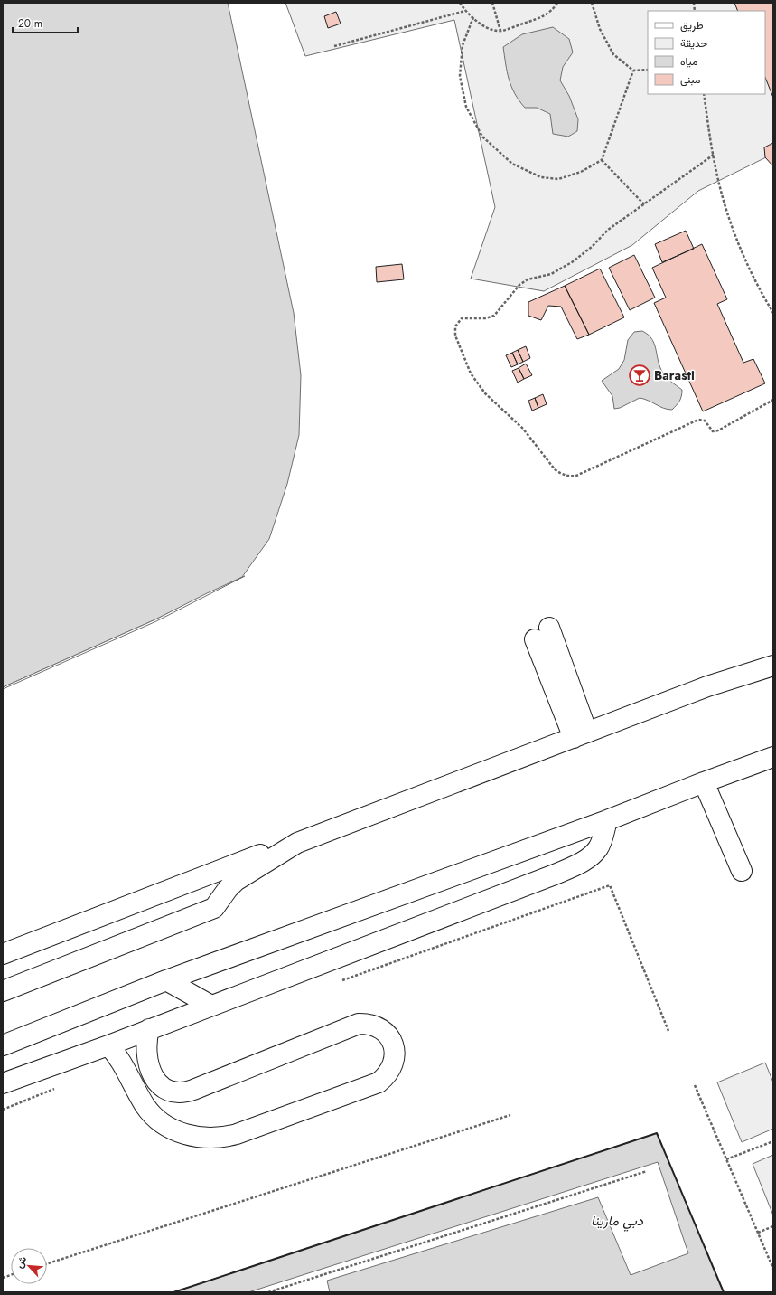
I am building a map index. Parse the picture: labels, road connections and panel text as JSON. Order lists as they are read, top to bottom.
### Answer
{
  "water": ["دبي مارينا"],
  "places": {
    "bar": ["Barasti"]
  },
  "legend": [
    "طريق",
    "حديقة",
    "مياه",
    "مبنى"
  ],
  "scale_bar": "20 m",
  "north": "top left"
}
